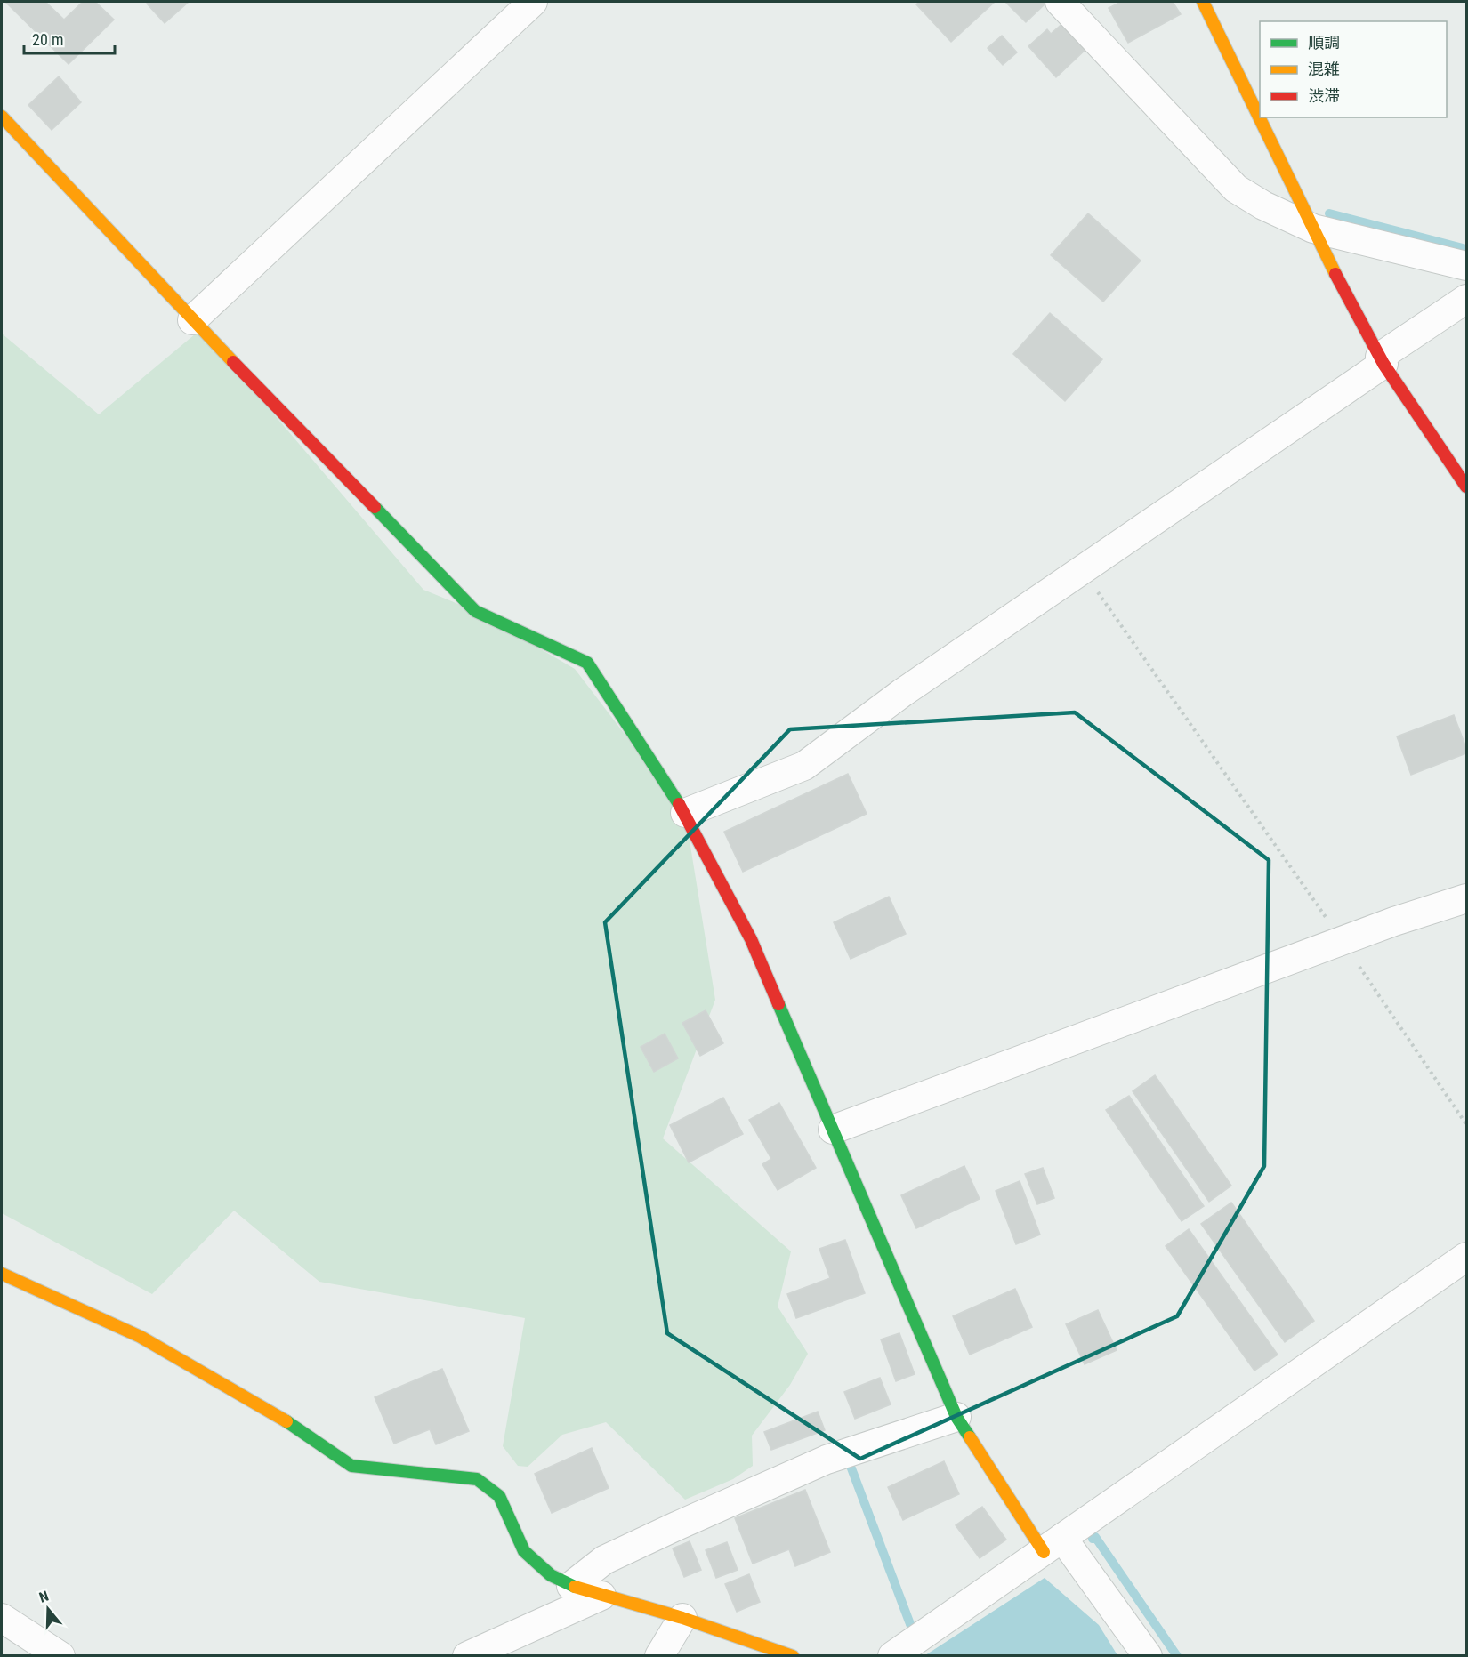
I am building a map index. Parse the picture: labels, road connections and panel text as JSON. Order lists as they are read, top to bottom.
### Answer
{
  "legend": ["順調", "混雑", "渋滞"],
  "scale_bar": "20 m",
  "north": "top"
}
